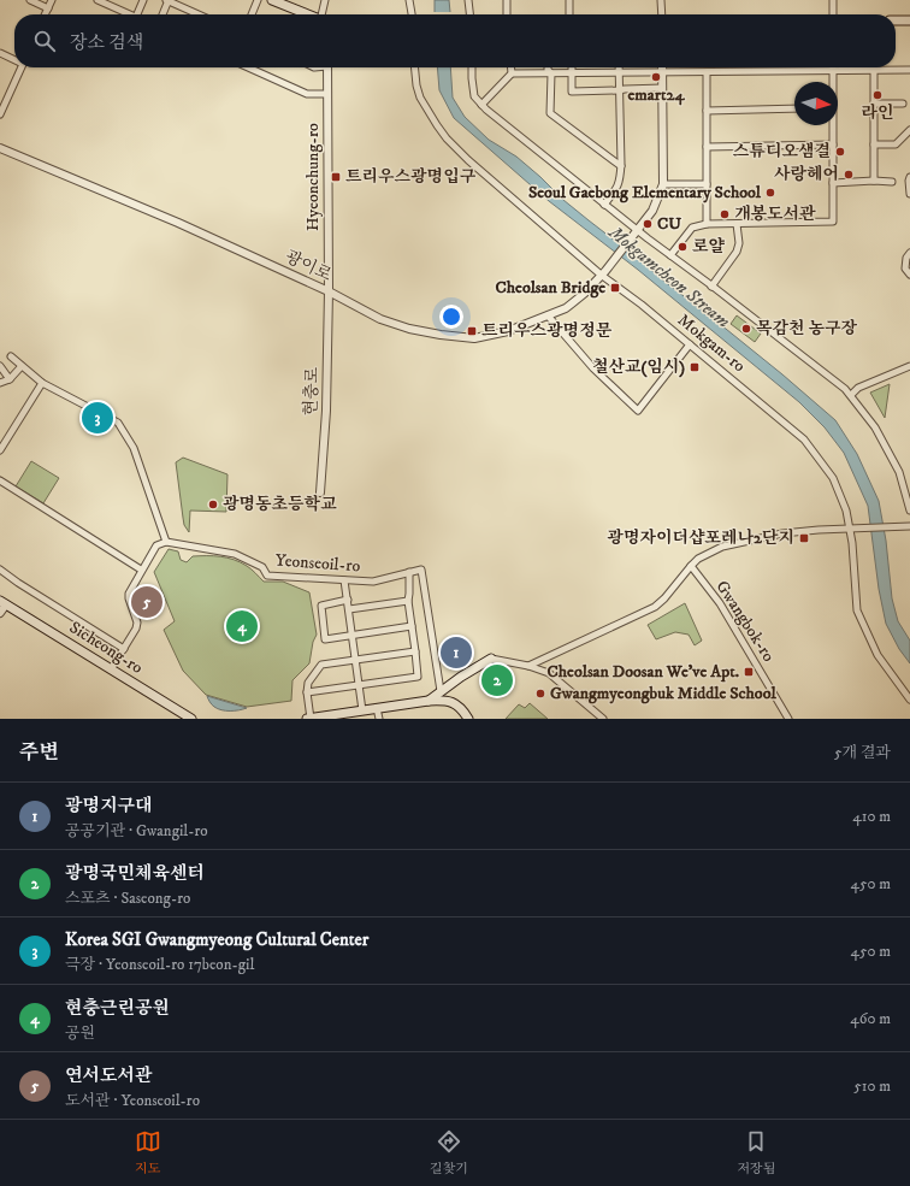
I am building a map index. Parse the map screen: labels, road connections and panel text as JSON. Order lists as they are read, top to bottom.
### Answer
{
  "streets": {
    "main road": ["Sicheong-ro"],
    "street": [
      "Hyeonchung-ro",
      "광이로",
      "Mokgam-ro",
      "현충로",
      "Yeonseoil-ro",
      "Gwangbok-ro"
    ]
  },
  "crossings": [
    ["Hyeonchung-ro", "광이로"],
    ["Hyeonchung-ro", "현충로"],
    ["광이로", "Mokgam-ro"],
    ["광이로", "현충로"]
  ],
  "water": ["Mokgamcheon Stream"],
  "places": {
    "other": [
      "emart24",
      "라인",
      "스튜디오샘결",
      "사랑헤어",
      "Seoul Gaebong Elementary School",
      "개봉도서관",
      "CU",
      "로얄",
      "목감천 농구장",
      "광명동초등학교",
      "Gwangmyeongbuk Middle School"
    ],
    "transit": [
      "트리우스광명입구",
      "Cheolsan Bridge",
      "트리우스광명정문",
      "철산교(임시)",
      "광명자이더샵포레나2단지",
      "Cheolsan Doosan We've Apt."
    ]
  },
  "north": "right",
  "page": {
    "search": "장소 검색",
    "pins": [
      "3",
      "5",
      "4",
      "1",
      "2"
    ],
    "heading": ["주변", "5개 결과"],
    "list": [
      {
        "mark": "1",
        "name": "광명지구대",
        "note": "공공기관 · Gwangil-ro",
        "value": "410 m"
      },
      {
        "mark": "2",
        "name": "광명국민체육센터",
        "note": "스포츠 · Saseong-ro",
        "value": "450 m"
      },
      {
        "mark": "3",
        "name": "Korea SGI Gwangmyeong Cultural Center",
        "note": "극장 · Yeonseoil-ro 17beon-gil",
        "value": "450 m"
      },
      {
        "mark": "4",
        "name": "현충근린공원",
        "note": "공원",
        "value": "460 m"
      },
      {
        "mark": "5",
        "name": "연서도서관",
        "note": "도서관 · Yeonseoil-ro",
        "value": "510 m"
      }
    ],
    "nav": ["지도", "길찾기", "저장됨"]
  }
}
